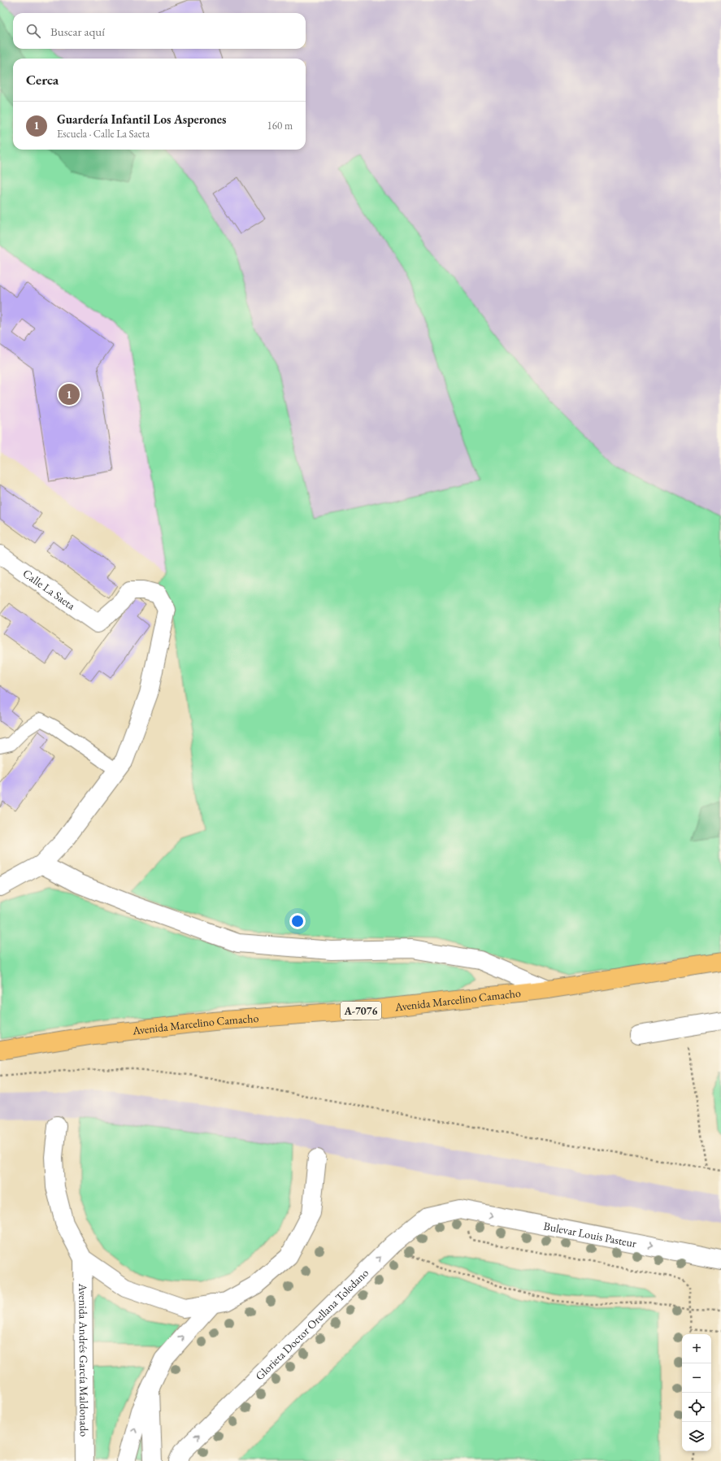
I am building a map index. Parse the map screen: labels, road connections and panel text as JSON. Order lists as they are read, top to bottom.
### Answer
{
  "streets": {
    "main road": ["Avenida Marcelino Camacho", "A-7076"],
    "street": [
      "Calle La Saeta",
      "Bulevar Louis Pasteur",
      "Glorieta Doctor Orellana Toledano",
      "Avenida Andrés García Maldonado"
    ]
  },
  "crossings": [
    ["Bulevar Louis Pasteur", "Glorieta Doctor Orellana Toledano"]
  ],
  "one_way": ["Bulevar Louis Pasteur"],
  "page": {
    "search": "Buscar aquí",
    "heading": "Cerca",
    "list": [
      {
        "mark": "1",
        "name": "Guardería Infantil Los Asperones",
        "note": "Escuela · Calle La Saeta",
        "value": "160 m"
      }
    ],
    "pins": "1",
    "map_buttons": ["+", "−"]
  }
}
